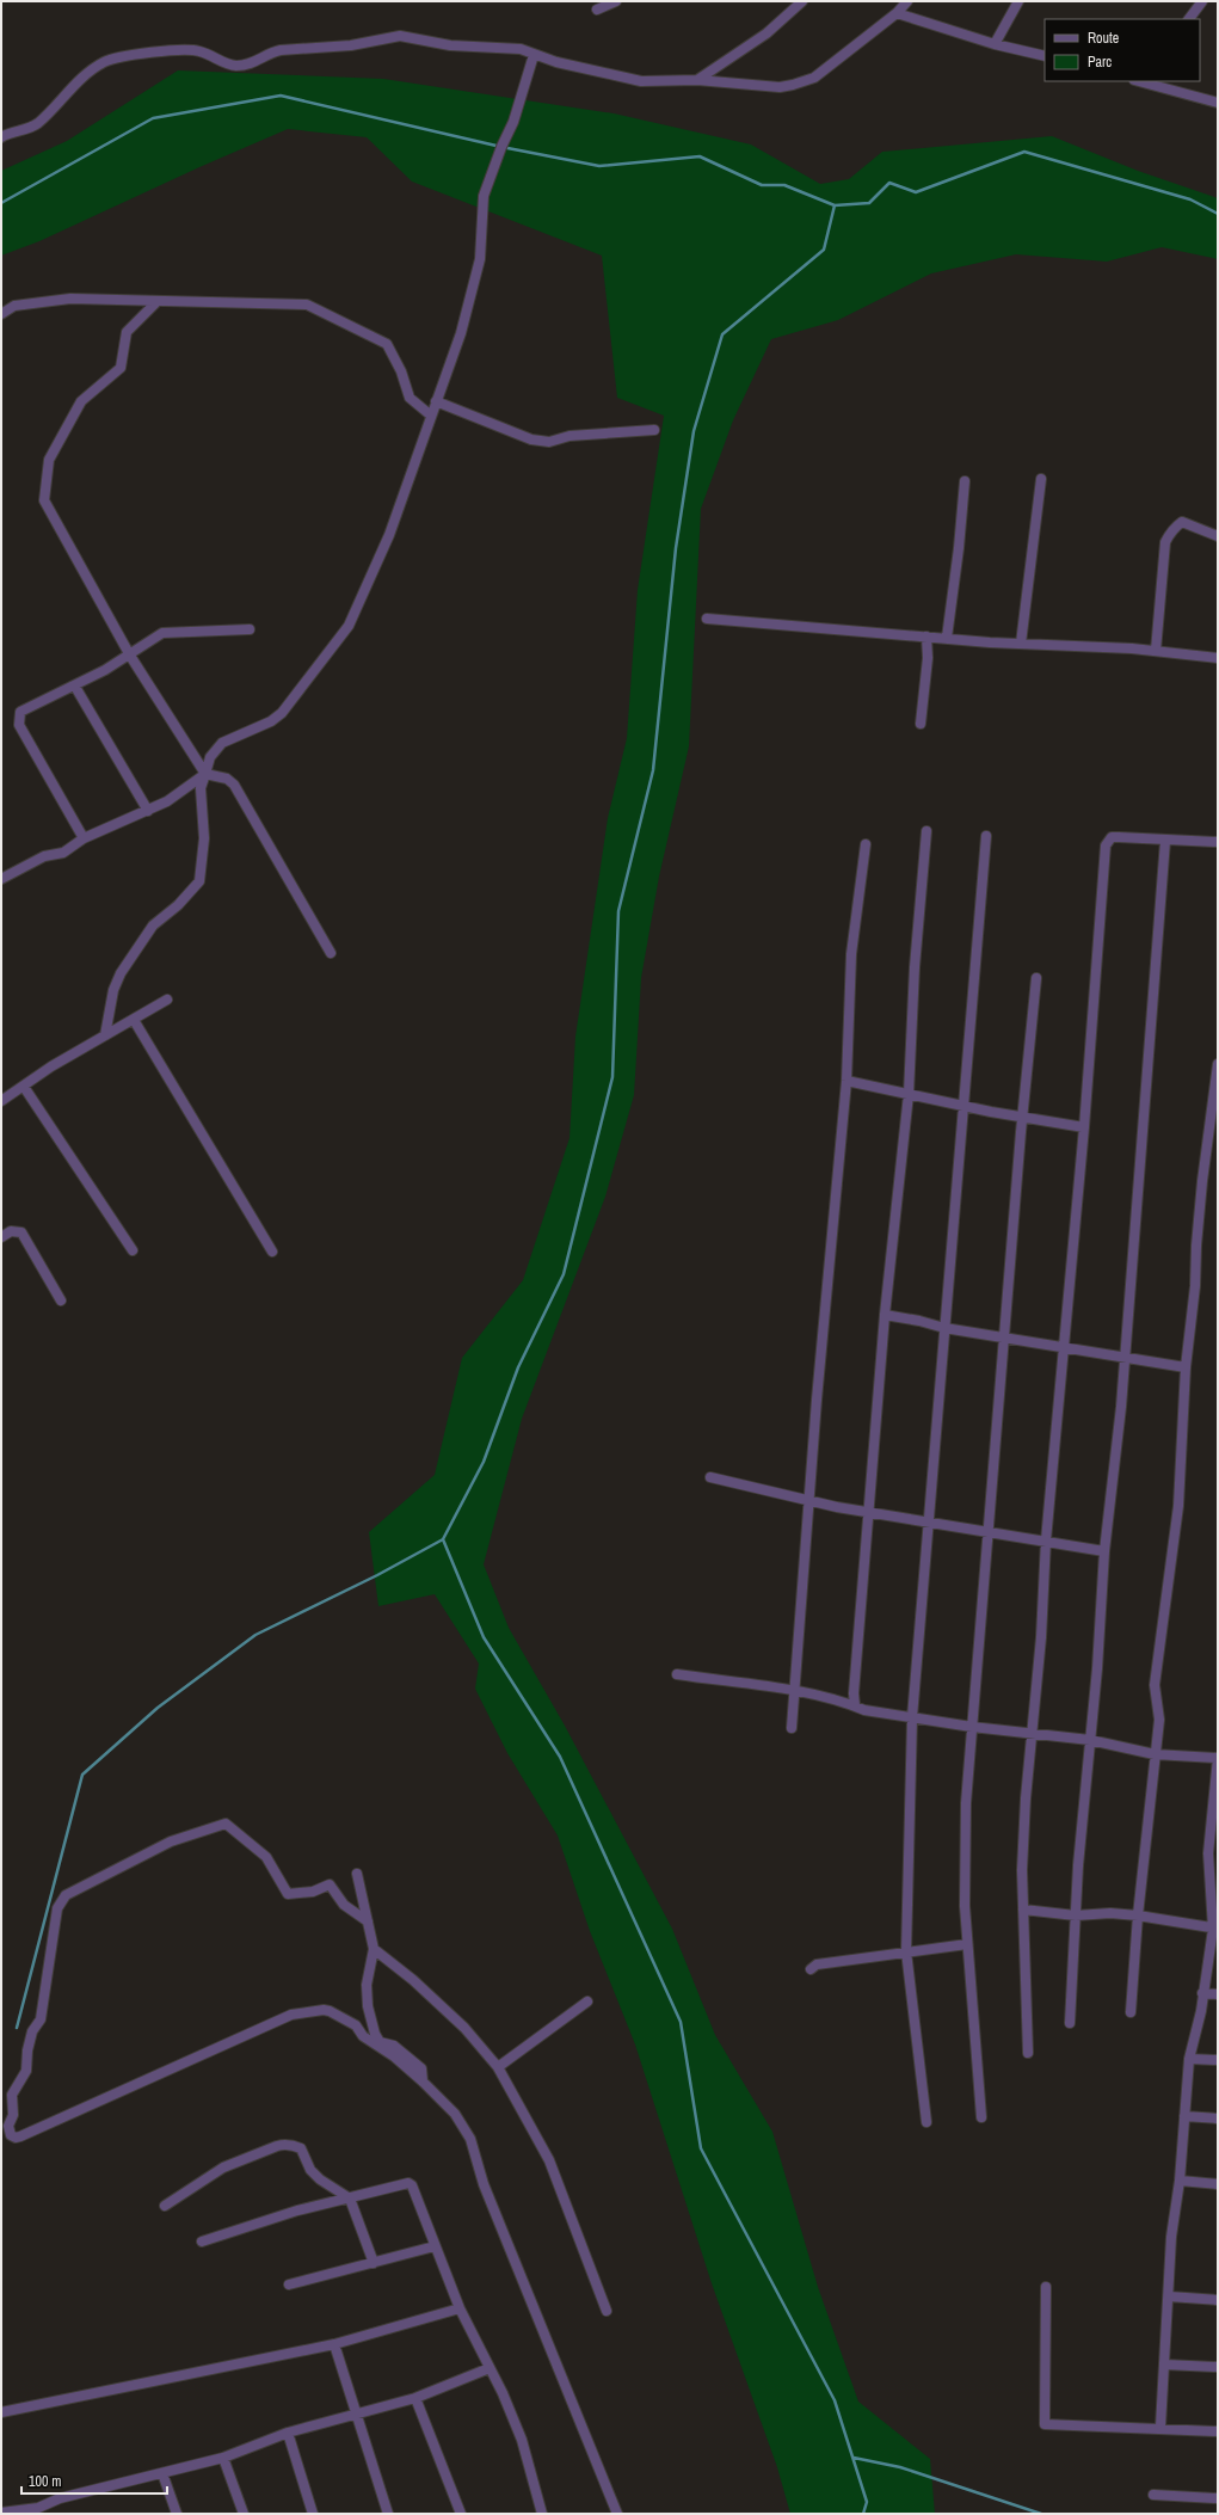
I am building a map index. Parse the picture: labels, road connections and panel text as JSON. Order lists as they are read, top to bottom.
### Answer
{
  "legend": ["Route", "Parc"],
  "scale_bar": "100 m"
}
